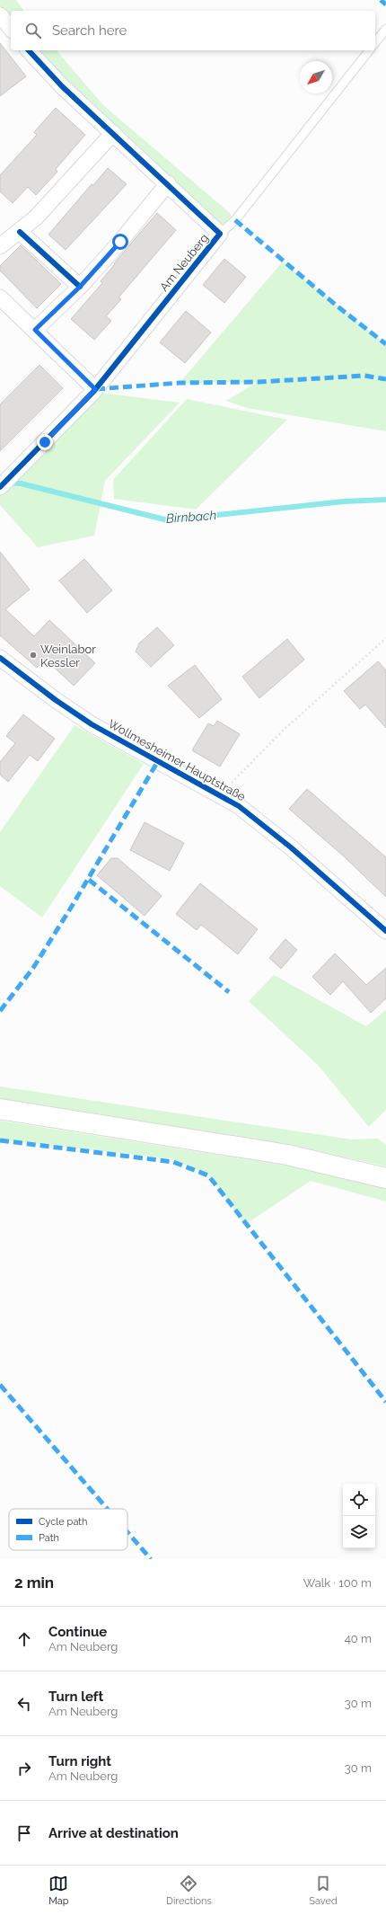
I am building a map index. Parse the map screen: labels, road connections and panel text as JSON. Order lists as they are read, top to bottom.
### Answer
{
  "streets": {
    "street": ["Am Neuberg", "Wollmesheimer Hauptstraße"]
  },
  "water": ["Birnbach"],
  "places": ["Weinlabor Kessler"],
  "legend": ["Cycle path", "Path"],
  "north": "bottom left",
  "page": {
    "search": "Search here",
    "heading": ["2 min", "Walk · 100 m"],
    "list": [
      ["Continue", "Am Neuberg", "40 m"],
      ["Turn left", "Am Neuberg", "30 m"],
      ["Turn right", "Am Neuberg", "30 m"],
      "Arrive at destination"
    ],
    "nav": ["Map", "Directions", "Saved"]
  }
}
